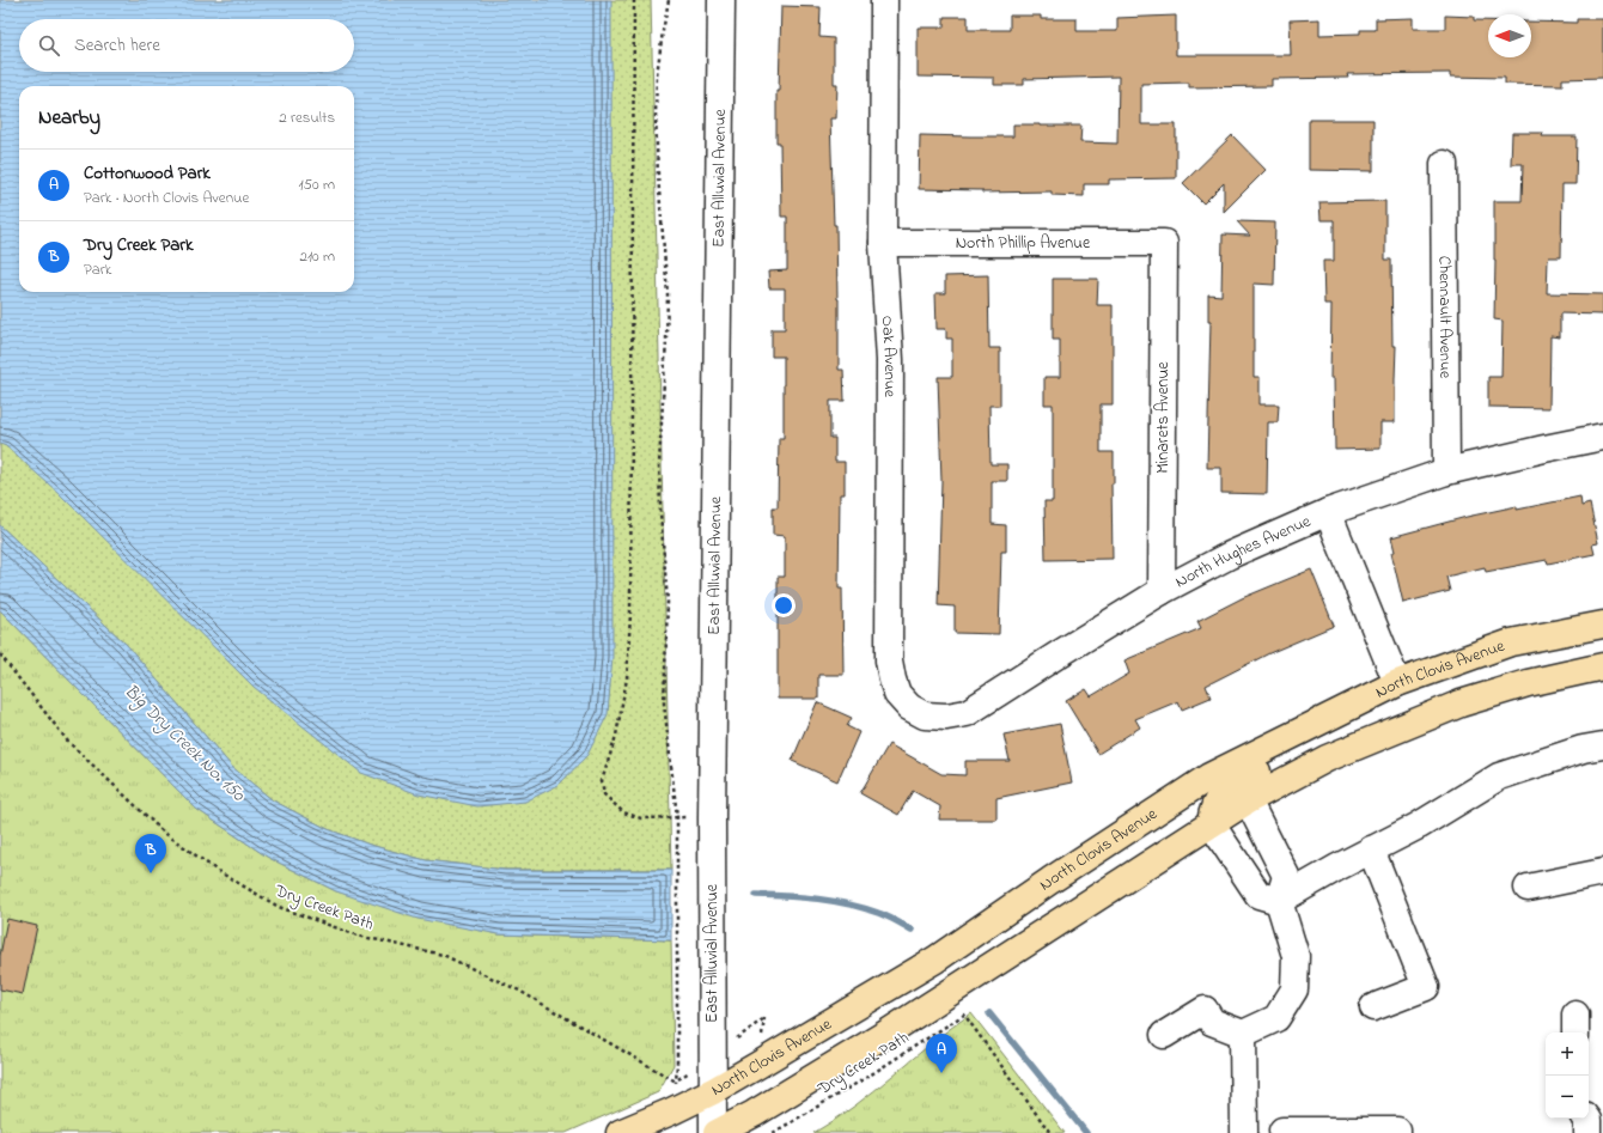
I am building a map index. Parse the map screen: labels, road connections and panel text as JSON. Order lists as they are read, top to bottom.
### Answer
{
  "streets": {
    "main road": ["North Clovis Avenue"],
    "street": [
      "East Alluvial Avenue",
      "North Phillip Avenue",
      "Chennault Avenue",
      "Oak Avenue",
      "Minarets Avenue",
      "North Hughes Avenue"
    ],
    "path": ["Dry Creek Path"]
  },
  "crossings": [
    ["East Alluvial Avenue", "North Clovis Avenue"],
    ["North Phillip Avenue", "Oak Avenue"],
    ["North Phillip Avenue", "Minarets Avenue"],
    ["Chennault Avenue", "North Hughes Avenue"],
    ["Oak Avenue", "North Hughes Avenue"],
    ["Minarets Avenue", "North Hughes Avenue"]
  ],
  "water": ["Big Dry Creek No. 150"],
  "north": "left",
  "page": {
    "search": "Search here",
    "heading": ["Nearby", "2 results"],
    "list": [
      {
        "mark": "A",
        "name": "Cottonwood Park",
        "note": "Park · North Clovis Avenue",
        "value": "150 m"
      },
      {
        "mark": "B",
        "name": "Dry Creek Park",
        "note": "Park",
        "value": "210 m"
      }
    ],
    "pins": ["B", "A"],
    "map_buttons": ["+", "−"]
  }
}
